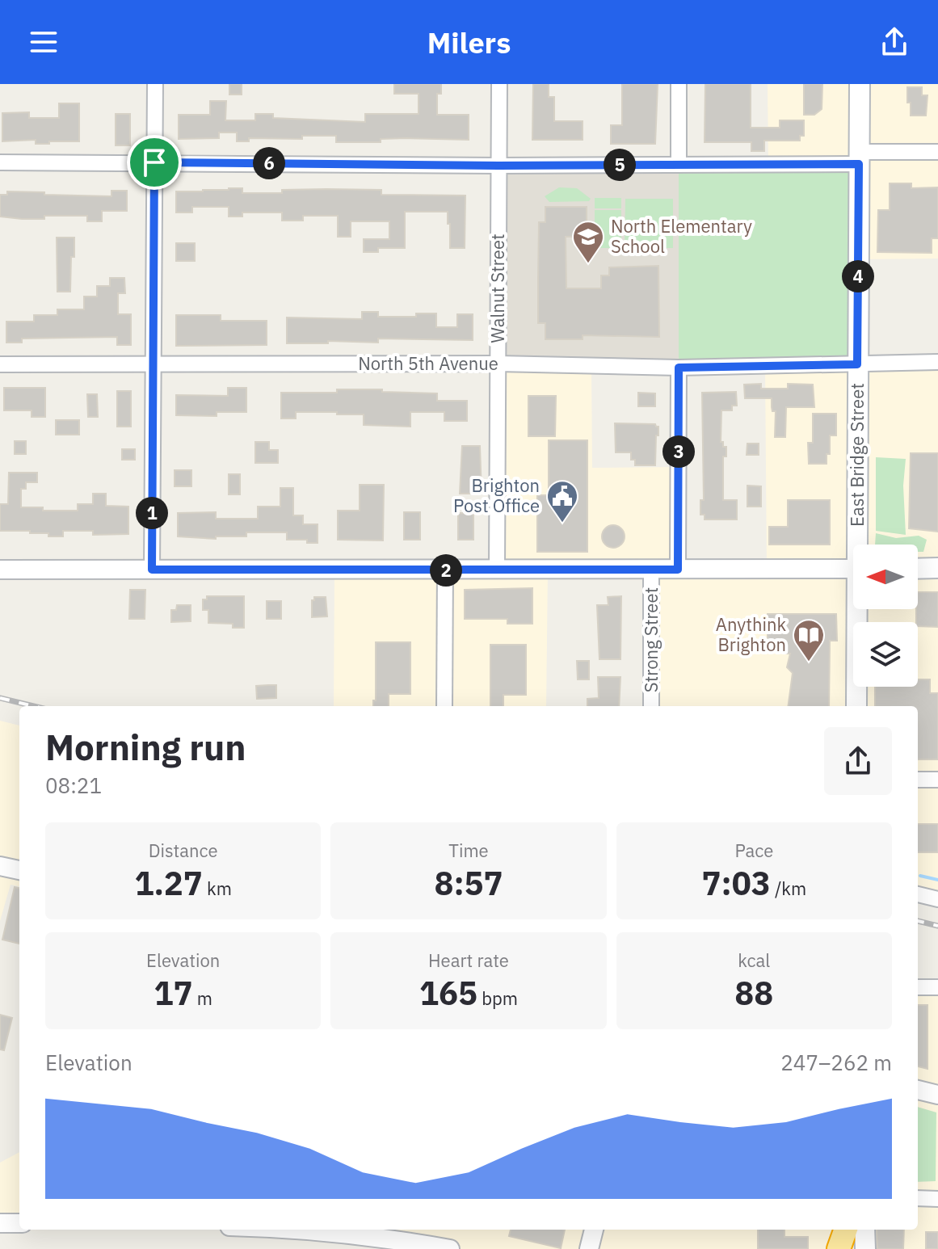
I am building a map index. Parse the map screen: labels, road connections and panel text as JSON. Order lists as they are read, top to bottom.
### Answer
{
  "streets": {
    "main road": ["East Bridge Street"],
    "street": ["Walnut Street", "North 5th Avenue", "Strong Street"]
  },
  "crossings": [
    ["Walnut Street", "North 5th Avenue"],
    ["North 5th Avenue", "East Bridge Street"],
    ["North 5th Avenue", "Strong Street"]
  ],
  "places": {
    "school or university": ["North Elementary School"],
    "public building": ["Brighton Post Office"],
    "library": ["Anythink Brighton"]
  },
  "north": "left",
  "page": {
    "header": "Milers",
    "pins": [
      "6",
      "5",
      "4",
      "3",
      "1",
      "2"
    ],
    "heading": ["Morning run", "08:21"],
    "stats": [
      ["Distance", "1.27 km"],
      ["Time", "8:57"],
      ["Pace", "7:03 /km"],
      ["Elevation", "17 m"],
      ["Heart rate", "165 bpm"],
      ["kcal", "88"]
    ],
    "chart": ["Elevation", "247–262 m"]
  }
}
